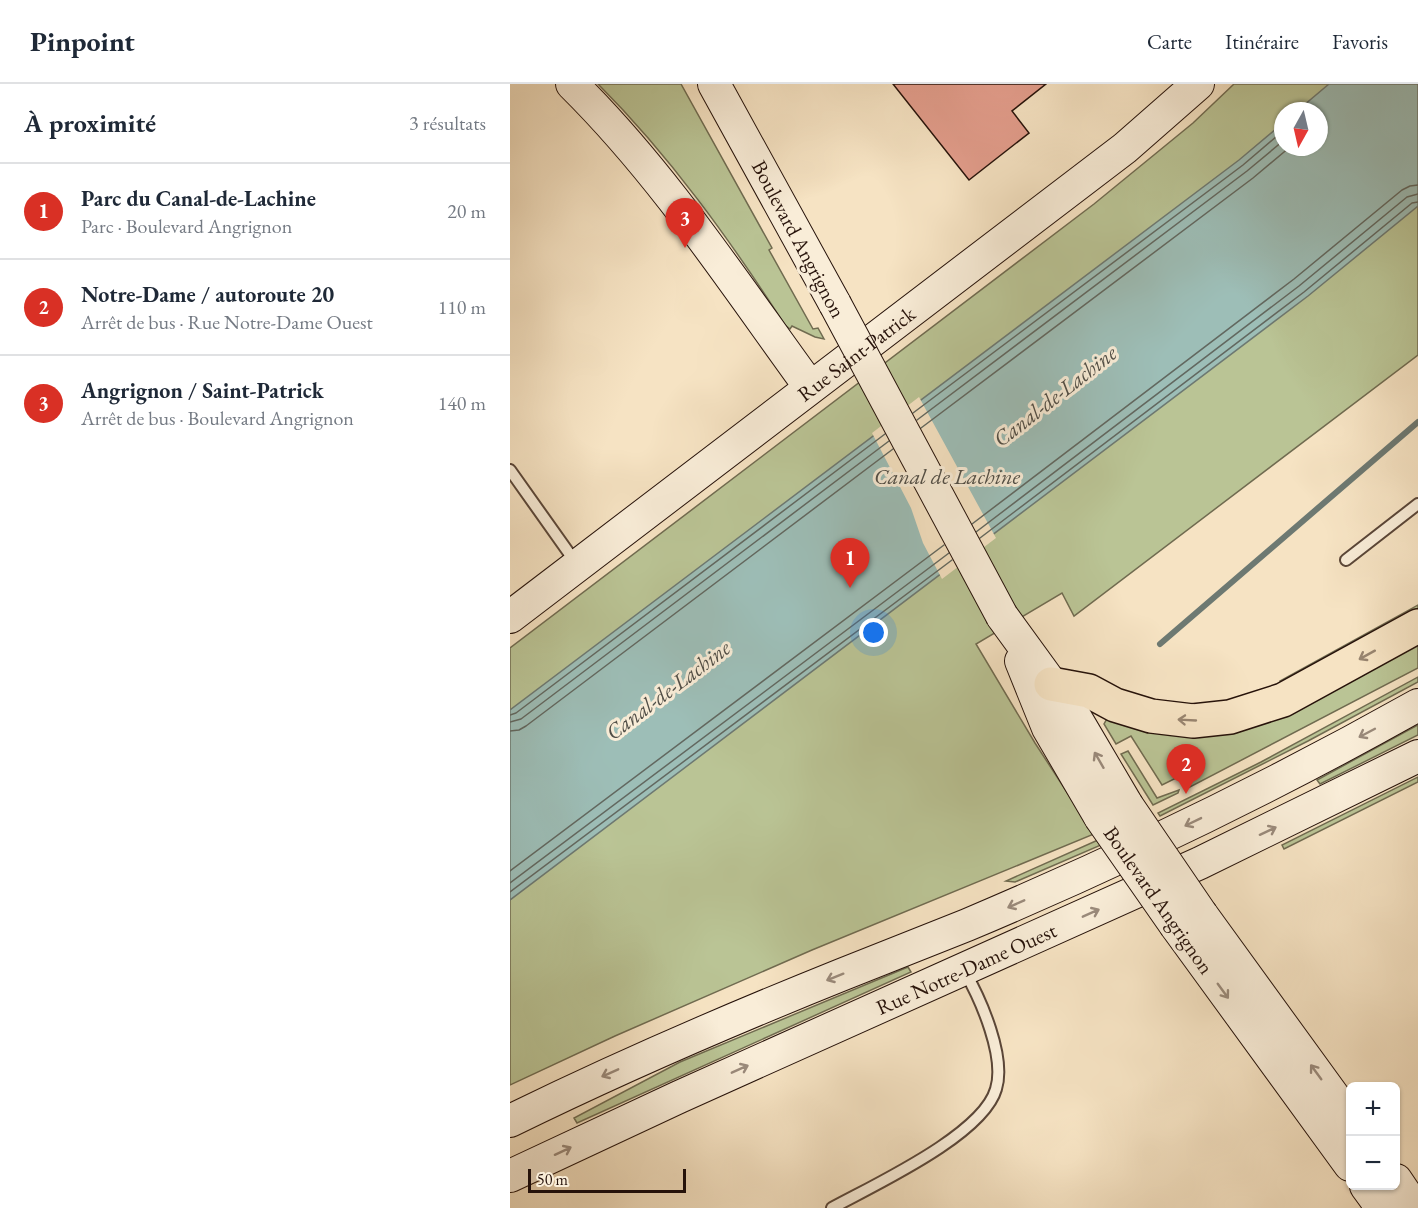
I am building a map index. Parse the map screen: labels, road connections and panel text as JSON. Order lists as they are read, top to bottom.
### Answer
{
  "streets": {
    "main road": ["Boulevard Angrignon", "Rue Saint-Patrick", "Rue Notre-Dame Ouest"]
  },
  "water": ["Canal-de-Lachine", "Canal de Lachine"],
  "scale_bar": "50 m",
  "north": "bottom",
  "page": {
    "header": "Pinpoint",
    "nav": ["Carte", "Itinéraire", "Favoris"],
    "heading": ["À proximité", "3 résultats"],
    "list": [
      {
        "mark": "1",
        "name": "Parc du Canal-de-Lachine",
        "note": "Parc · Boulevard Angrignon",
        "value": "20 m"
      },
      {
        "mark": "2",
        "name": "Notre-Dame / autoroute 20",
        "note": "Arrêt de bus · Rue Notre-Dame Ouest",
        "value": "110 m"
      },
      {
        "mark": "3",
        "name": "Angrignon / Saint-Patrick",
        "note": "Arrêt de bus · Boulevard Angrignon",
        "value": "140 m"
      }
    ],
    "pins": ["3", "1", "2"],
    "map_buttons": ["+", "−"],
    "scale": "50 m"
  }
}
